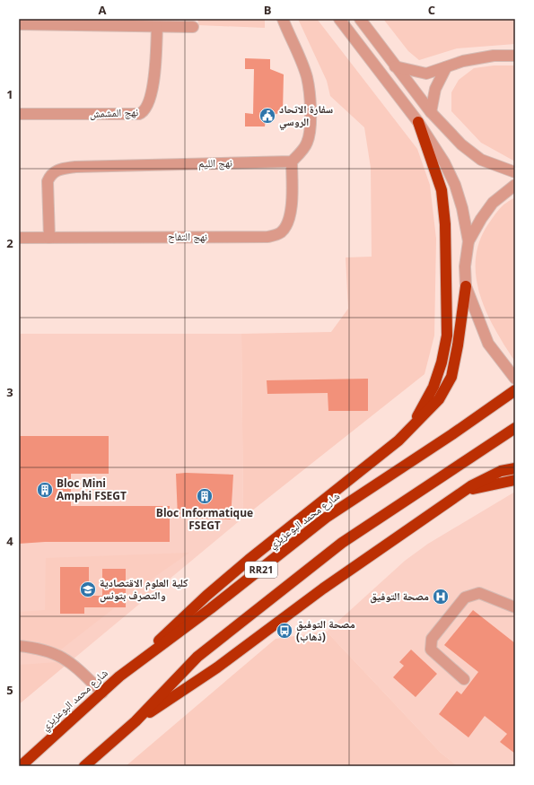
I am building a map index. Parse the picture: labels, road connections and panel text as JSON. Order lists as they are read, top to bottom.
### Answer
{
  "streets": {
    "highway": ["شارع محمد البوعزيزي", "RR21"],
    "street": ["نهج المشمش", "نهج الليم", "نهج التفاح"]
  },
  "crossings": [
    ["نهج الليم", "نهج التفاح"]
  ],
  "places": {
    "public building": ["سفارة الاتحاد الروسي"],
    "building": ["Bloc Mini Amphi FSEGT", "Bloc Informatique FSEGT"],
    "school or university": ["كلية العلوم الاقتصادية والتصرف بتونس"],
    "hospital": ["مصحة التوفيق"],
    "bus stop": ["مصحة التوفيق (ذهاب)"]
  },
  "grid": {
    "columns": ["A", "B", "C"],
    "rows": [
      "1",
      "2",
      "3",
      "4",
      "5"
    ]
  }
}
